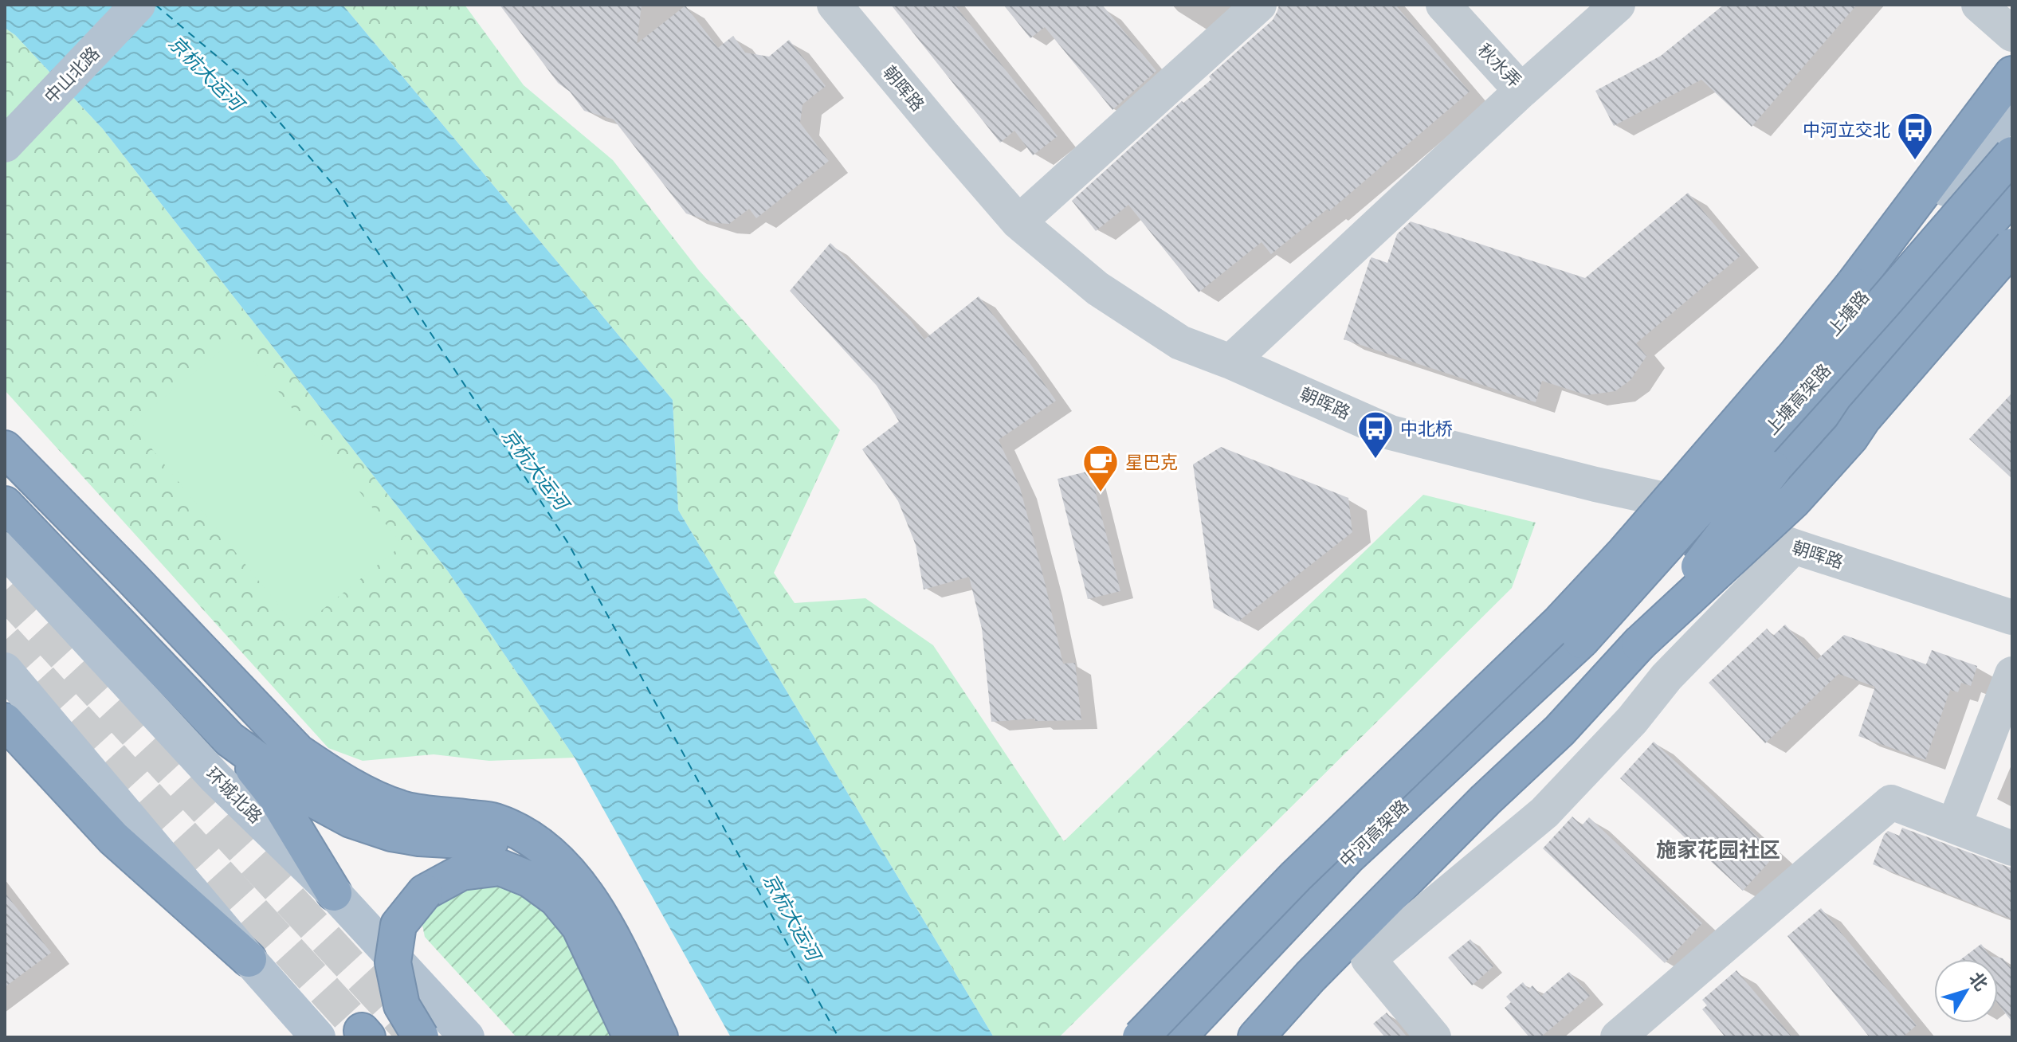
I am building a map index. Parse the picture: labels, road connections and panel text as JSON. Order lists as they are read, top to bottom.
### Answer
{
  "streets": {
    "highway": ["上塘高架路", "中河高架路"],
    "main road": ["中山北路", "上塘路", "环城北路"],
    "street": ["秋水弄", "朝晖路"]
  },
  "crossings": [
    ["朝晖路", "上塘路"],
    ["上塘高架路", "中河高架路"]
  ],
  "districts": ["施家花园社区"],
  "water": ["京杭大运河"],
  "places": {
    "bus stop": ["中河立交北", "中北桥"],
    "cafe": ["星巴克"]
  },
  "north": "top right"
}
